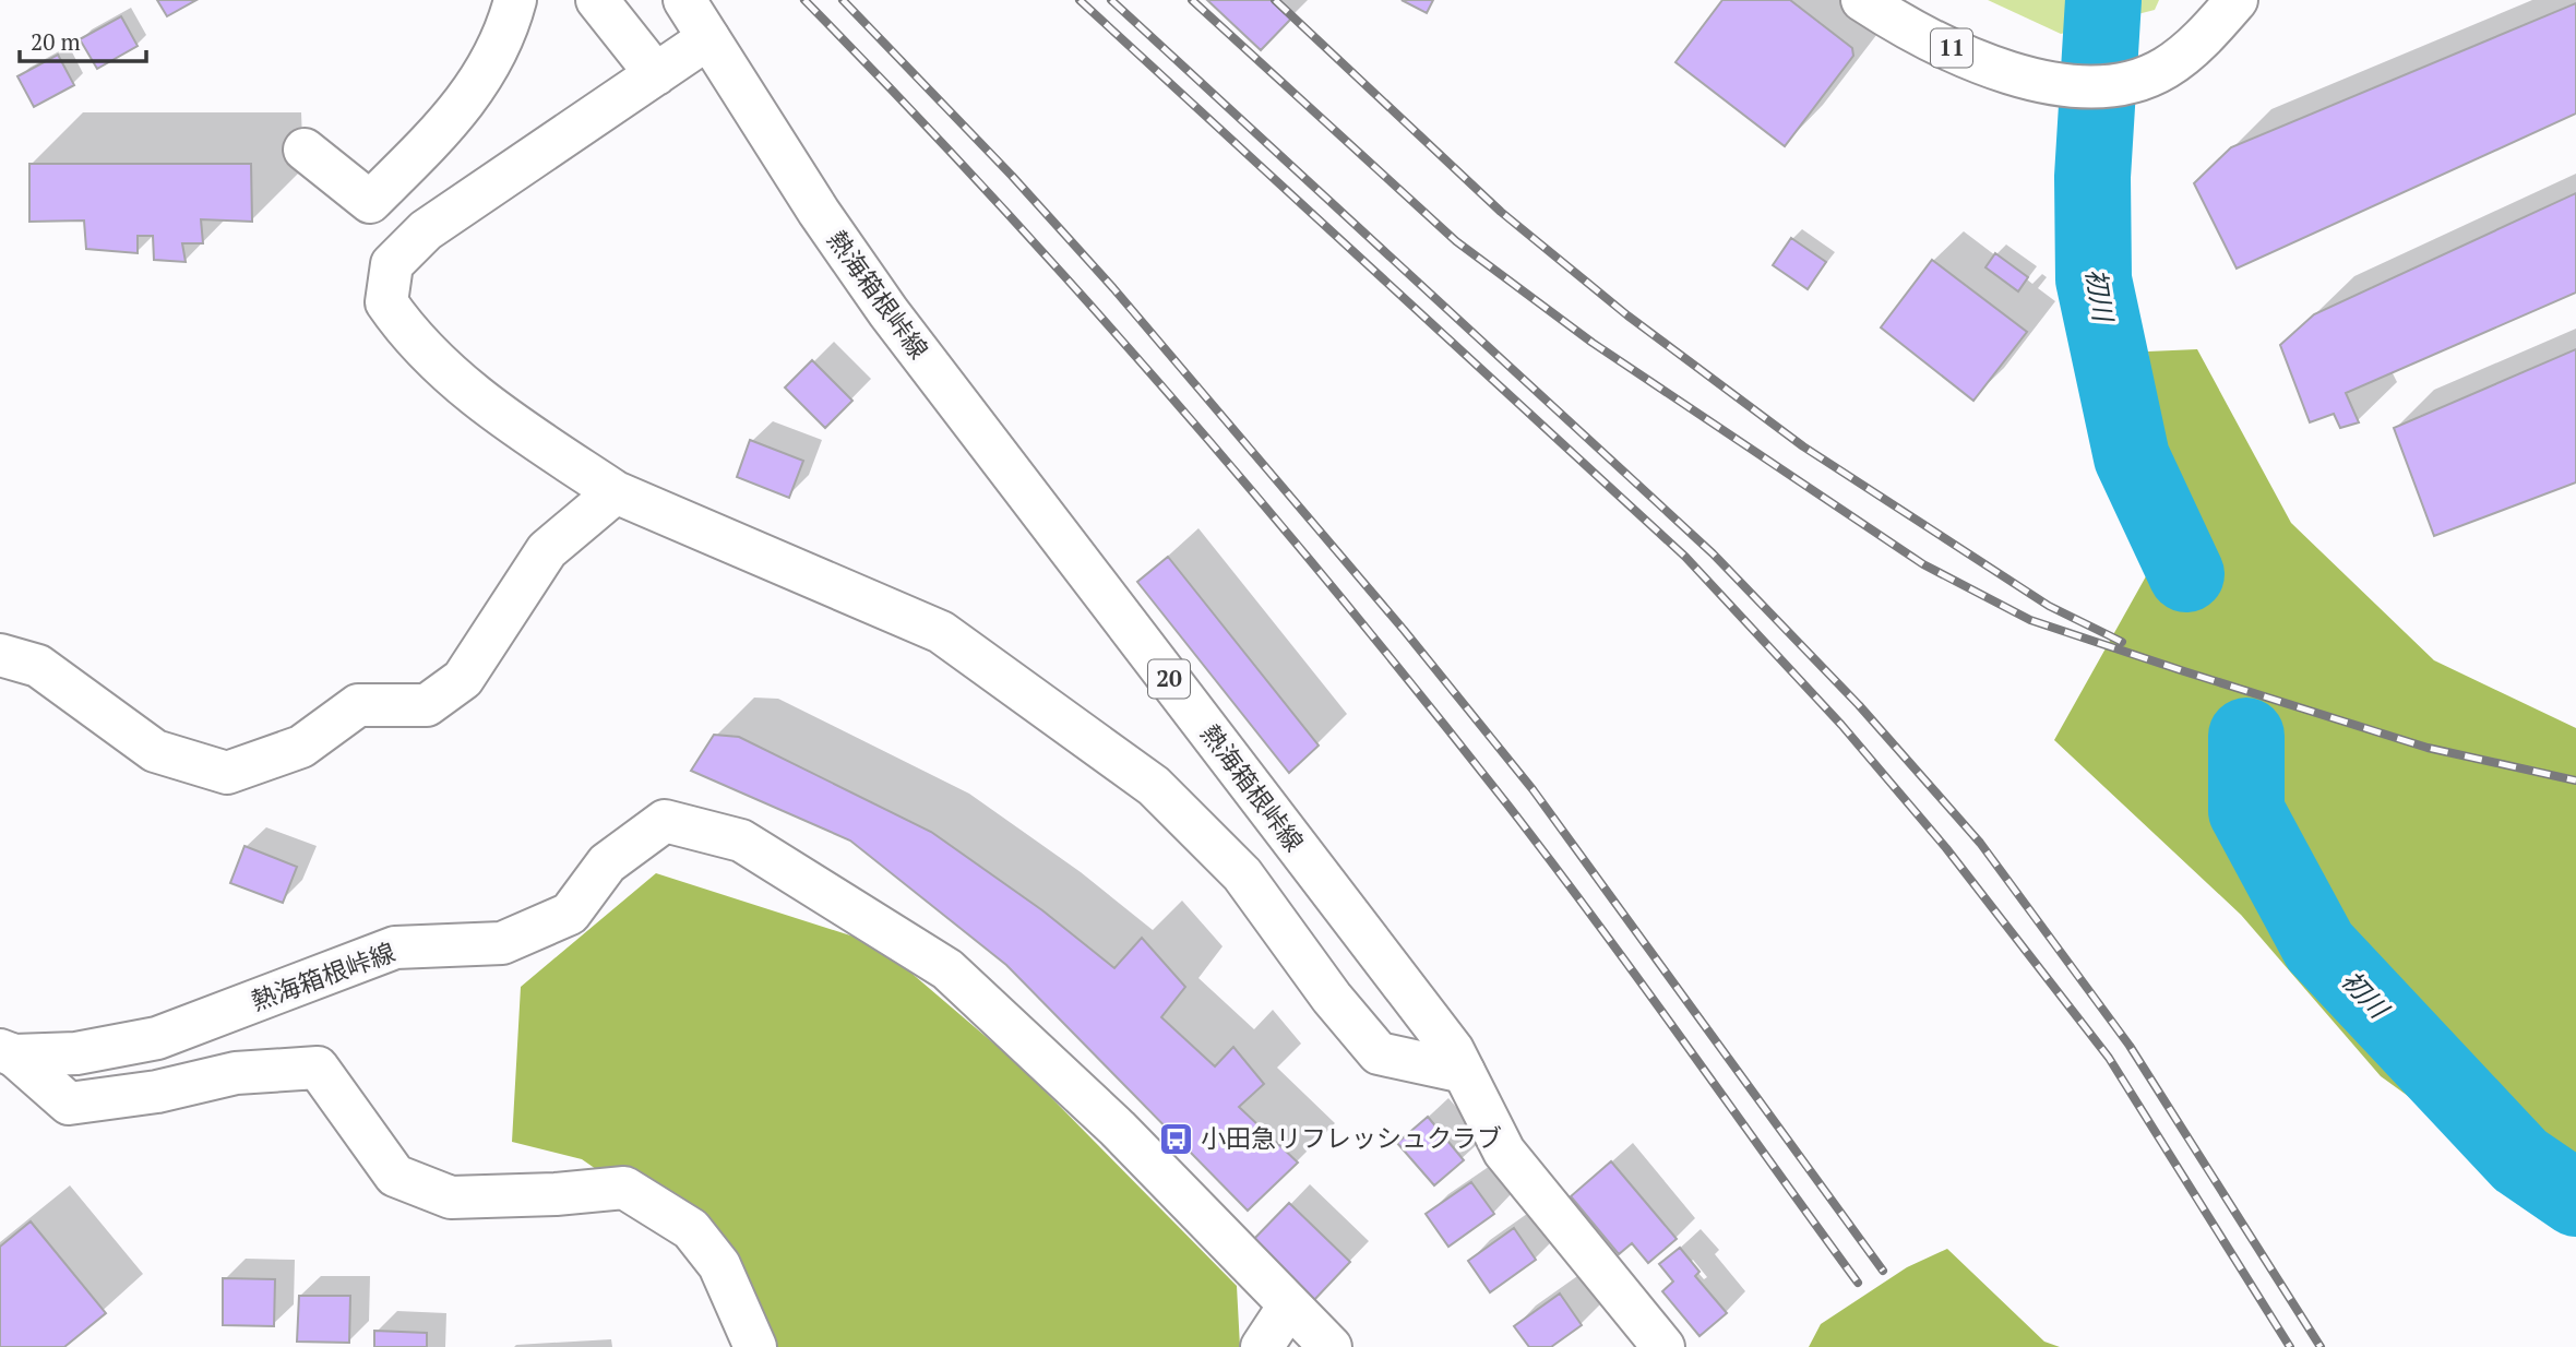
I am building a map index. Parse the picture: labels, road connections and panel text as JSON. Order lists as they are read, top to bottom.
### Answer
{
  "streets": {
    "street": ["11", "熱海箱根峠線", "20"]
  },
  "water": ["初川"],
  "places": {
    "bus stop": ["小田急リフレッシュクラブ"]
  },
  "scale_bar": "20 m"
}
